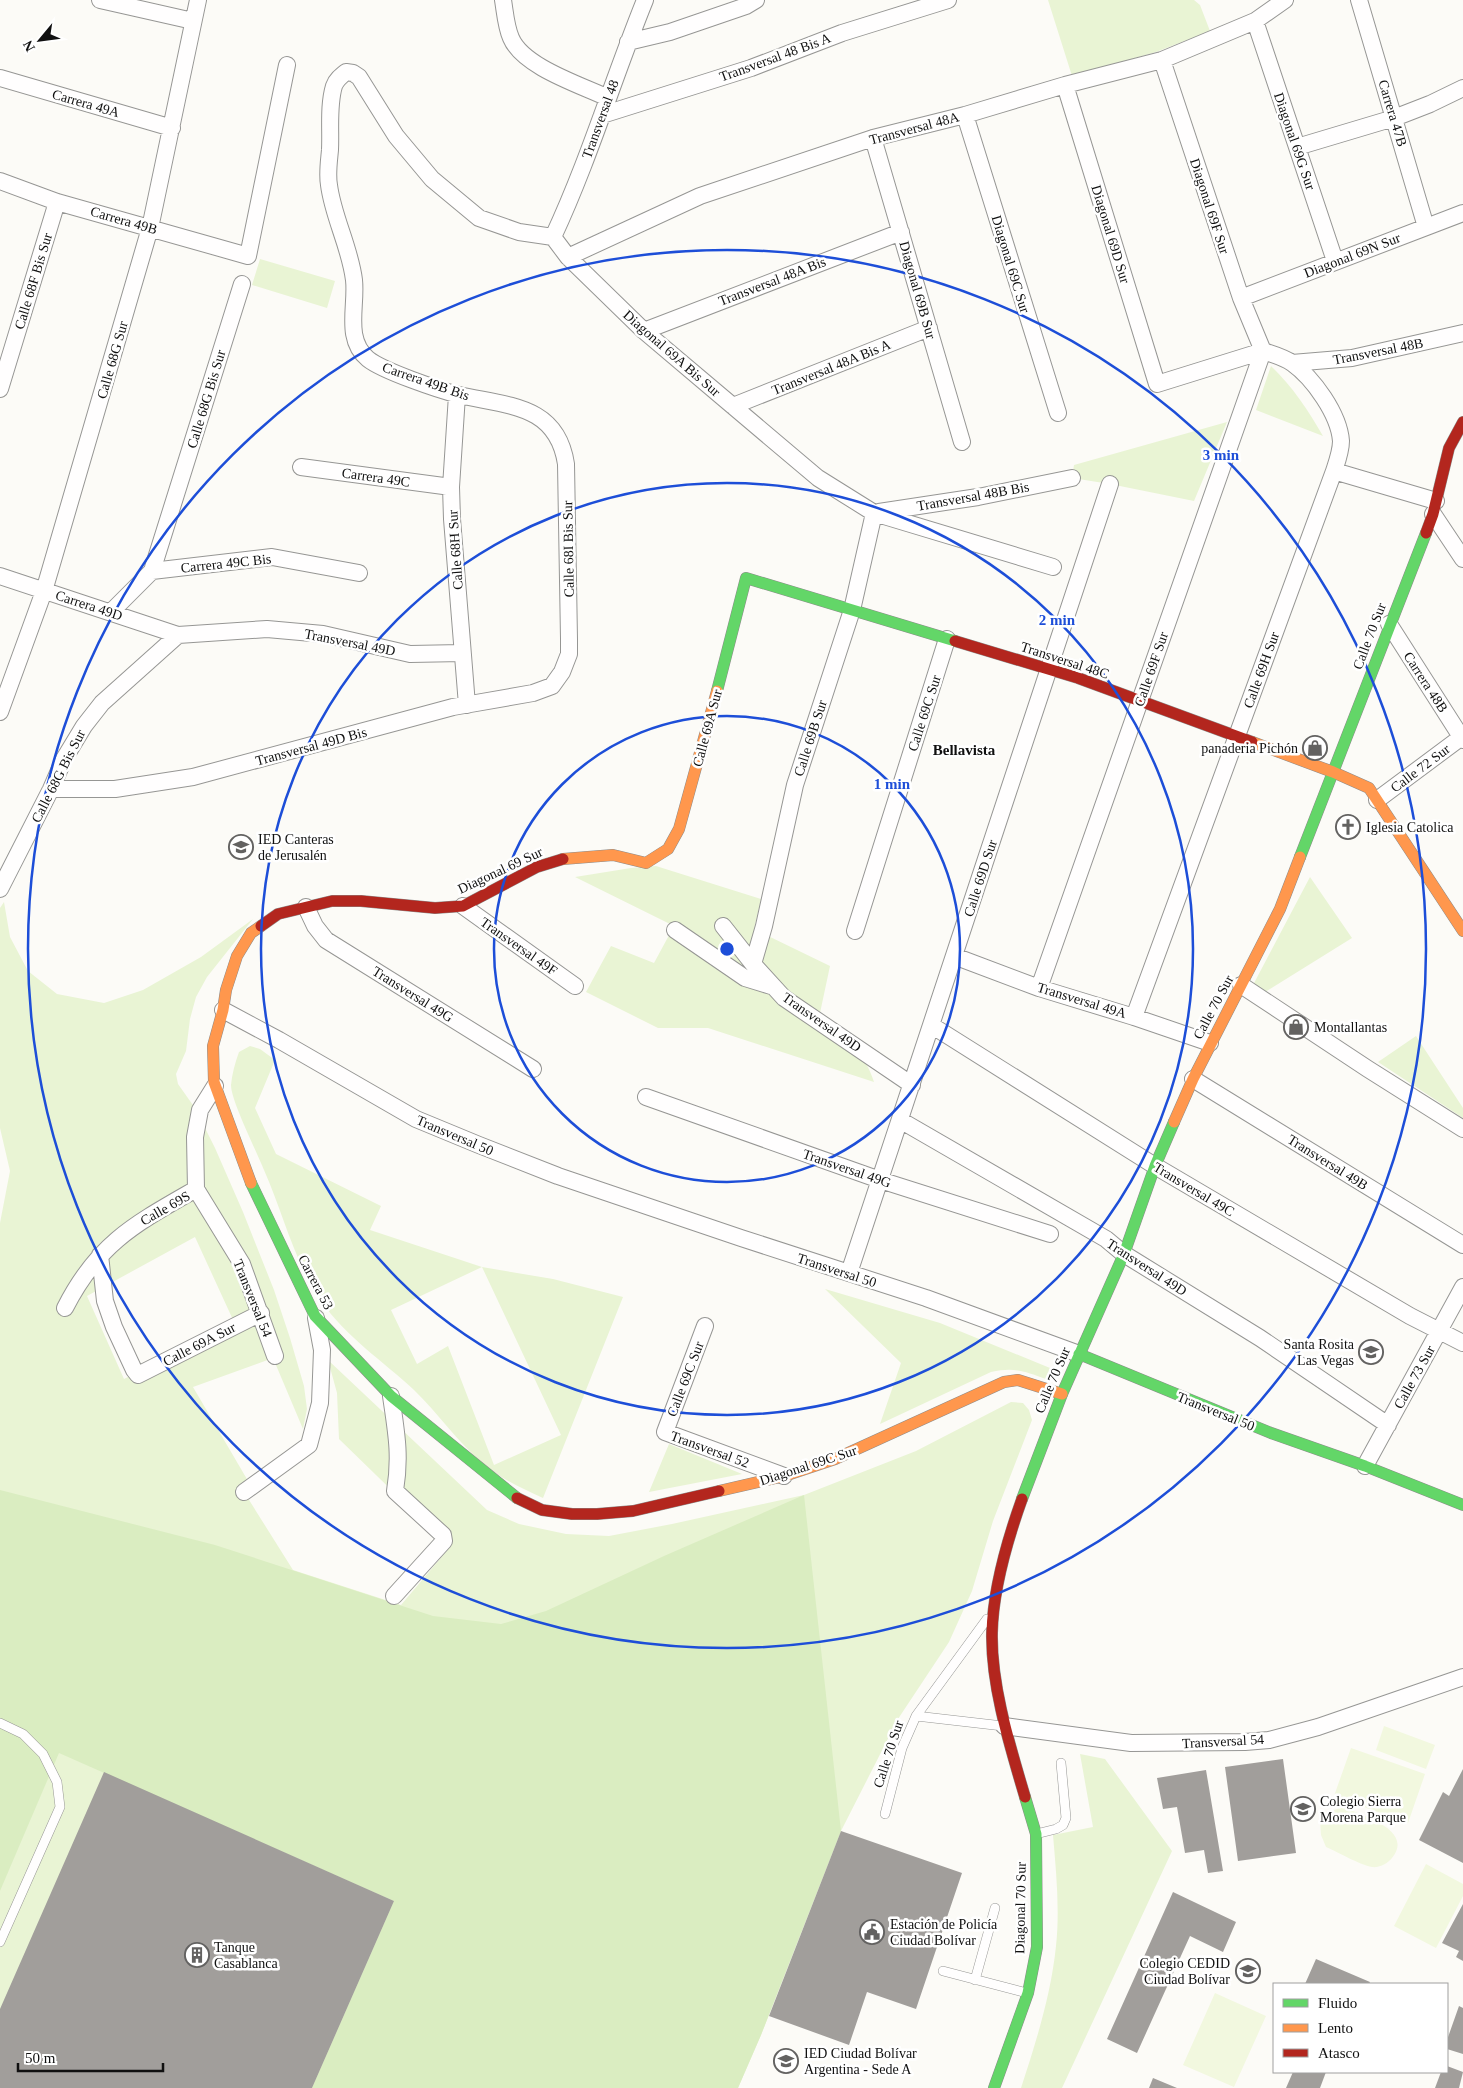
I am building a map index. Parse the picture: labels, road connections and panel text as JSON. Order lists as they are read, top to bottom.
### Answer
{
  "streets": {
    "street": [
      "Transversal 48 Bis A",
      "Carrera 49A",
      "Carrera 47B",
      "Transversal 48",
      "Transversal 48A",
      "Diagonal 69G Sur",
      "Diagonal 69F Sur",
      "Carrera 49B",
      "Diagonal 69D Sur",
      "Diagonal 69N Sur",
      "Diagonal 69C Sur",
      "Calle 68F Bis Sur",
      "Transversal 48A Bis",
      "Diagonal 69B Sur",
      "Transversal 48B",
      "Diagonal 69A Bis Sur",
      "Calle 68G Sur",
      "Transversal 48A Bis A",
      "Carrera 49B Bis",
      "Calle 68G Bis Sur",
      "Carrera 49C",
      "Transversal 48B Bis",
      "Calle 68I Bis Sur",
      "Calle 68H Sur",
      "Carrera 49C Bis",
      "Carrera 49D",
      "Calle 70 Sur",
      "Transversal 49D",
      "Transversal 48C",
      "Calle 69F Sur",
      "Calle 69H Sur",
      "Carrera 48B",
      "Calle 69C Sur",
      "Calle 69A Sur",
      "Calle 69B Sur",
      "Transversal 49D Bis",
      "Calle 72 Sur",
      "Diagonal 69 Sur",
      "Calle 69D Sur",
      "Transversal 49F",
      "Transversal 49G",
      "Transversal 49A",
      "Transversal 50",
      "Transversal 49B",
      "Transversal 49C",
      "Calle 69S",
      "Carrera 53",
      "Transversal 54",
      "Calle 73 Sur",
      "Transversal 52",
      "Diagonal 70 Sur"
    ]
  },
  "crossings": [
    ["Transversal 48 Bis A", "Transversal 48"],
    ["Carrera 49A", "Calle 68G Sur"],
    ["Carrera 47B", "Diagonal 69N Sur"],
    ["Transversal 48", "Diagonal 69A Bis Sur"],
    ["Transversal 48", "Carrera 49B Bis"],
    ["Transversal 48A", "Diagonal 69G Sur"],
    ["Transversal 48A", "Diagonal 69F Sur"],
    ["Transversal 48A", "Diagonal 69D Sur"],
    ["Transversal 48A", "Diagonal 69C Sur"],
    ["Transversal 48A", "Diagonal 69B Sur"],
    ["Transversal 48A", "Diagonal 69A Bis Sur"],
    ["Diagonal 69G Sur", "Diagonal 69N Sur"],
    ["Diagonal 69F Sur", "Diagonal 69D Sur"],
    ["Diagonal 69F Sur", "Diagonal 69N Sur"],
    ["Diagonal 69F Sur", "Calle 69F Sur"],
    ["Diagonal 69F Sur", "Calle 69H Sur"],
    ["Carrera 49B", "Calle 68F Bis Sur"],
    ["Carrera 49B", "Calle 68G Sur"],
    ["Diagonal 69D Sur", "Calle 69F Sur"],
    ["Diagonal 69D Sur", "Calle 69H Sur"],
    ["Diagonal 69C Sur", "Calle 70 Sur"],
    ["Diagonal 69C Sur", "Carrera 53"],
    ["Diagonal 69C Sur", "Transversal 52"],
    ["Transversal 48A Bis", "Diagonal 69B Sur"],
    ["Transversal 48A Bis", "Diagonal 69A Bis Sur"],
    ["Diagonal 69B Sur", "Transversal 48A Bis A"],
    ["Transversal 48B", "Calle 69H Sur"],
    ["Diagonal 69A Bis Sur", "Transversal 48A Bis A"],
    ["Diagonal 69A Bis Sur", "Carrera 49B Bis"],
    ["Diagonal 69A Bis Sur", "Transversal 48B Bis"],
    ["Diagonal 69A Bis Sur", "Calle 69B Sur"],
    ["Calle 68G Sur", "Carrera 49D"],
    ["Carrera 49B Bis", "Calle 68I Bis Sur"],
    ["Carrera 49B Bis", "Calle 68H Sur"],
    ["Calle 68G Bis Sur", "Carrera 49C Bis"],
    ["Calle 68G Bis Sur", "Carrera 49D"],
    ["Calle 68G Bis Sur", "Transversal 49D"],
    ["Calle 68G Bis Sur", "Transversal 49D Bis"],
    ["Carrera 49C", "Calle 68H Sur"],
    ["Transversal 48B Bis", "Calle 69B Sur"],
    ["Calle 68I Bis Sur", "Transversal 49D Bis"],
    ["Calle 68H Sur", "Transversal 49D"],
    ["Calle 68H Sur", "Transversal 49D Bis"],
    ["Carrera 49D", "Transversal 49D"],
    ["Calle 70 Sur", "Transversal 49D"],
    ["Calle 70 Sur", "Transversal 48C"],
    ["Calle 70 Sur", "Carrera 48B"],
    ["Calle 70 Sur", "Transversal 49A"],
    ["Calle 70 Sur", "Transversal 50"],
    ["Calle 70 Sur", "Transversal 49B"],
    ["Calle 70 Sur", "Transversal 49C"],
    ["Calle 70 Sur", "Transversal 54"],
    ["Calle 70 Sur", "Diagonal 70 Sur"],
    ["Transversal 49D", "Calle 69B Sur"],
    ["Transversal 49D", "Calle 69D Sur"],
    ["Transversal 49D", "Calle 73 Sur"],
    ["Transversal 48C", "Calle 69F Sur"],
    ["Transversal 48C", "Calle 69H Sur"],
    ["Transversal 48C", "Calle 69C Sur"],
    ["Transversal 48C", "Calle 69A Sur"],
    ["Transversal 48C", "Calle 69B Sur"],
    ["Transversal 48C", "Calle 72 Sur"],
    ["Transversal 48C", "Calle 69D Sur"],
    ["Calle 69F Sur", "Calle 69H Sur"],
    ["Calle 69F Sur", "Transversal 49A"],
    ["Calle 69H Sur", "Transversal 49A"],
    ["Carrera 48B", "Calle 72 Sur"],
    ["Calle 69C Sur", "Transversal 52"],
    ["Calle 69A Sur", "Diagonal 69 Sur"],
    ["Calle 69A Sur", "Calle 69S"],
    ["Calle 69A Sur", "Transversal 54"],
    ["Diagonal 69 Sur", "Transversal 49F"],
    ["Diagonal 69 Sur", "Transversal 49G"],
    ["Calle 69D Sur", "Transversal 49G"],
    ["Calle 69D Sur", "Transversal 49A"],
    ["Calle 69D Sur", "Transversal 50"],
    ["Calle 69D Sur", "Transversal 49C"],
    ["Transversal 50", "Carrera 53"],
    ["Transversal 50", "Calle 73 Sur"],
    ["Transversal 49C", "Calle 73 Sur"],
    ["Calle 69S", "Carrera 53"],
    ["Calle 69S", "Transversal 54"],
    ["Transversal 54", "Diagonal 70 Sur"]
  ],
  "districts": ["Bellavista"],
  "places": {
    "shop": ["panaderia Pichón", "Montallantas"],
    "church": ["Iglesia Catolica"],
    "school or university": [
      "IED Canteras de Jerusalén",
      "Santa Rosita Las Vegas",
      "Colegio Sierra Morena Parque",
      "Colegio CEDID Ciudad Bolívar",
      "IED Ciudad Bolívar Argentina - Sede A"
    ],
    "public building": ["Estación de Policía Ciudad Bolívar"],
    "building": ["Tanque Casablanca"]
  },
  "legend": ["Fluido", "Lento", "Atasco"],
  "scale_bar": "50 m",
  "north": "bottom left",
  "rings": ["3 min", "2 min", "1 min"]
}
